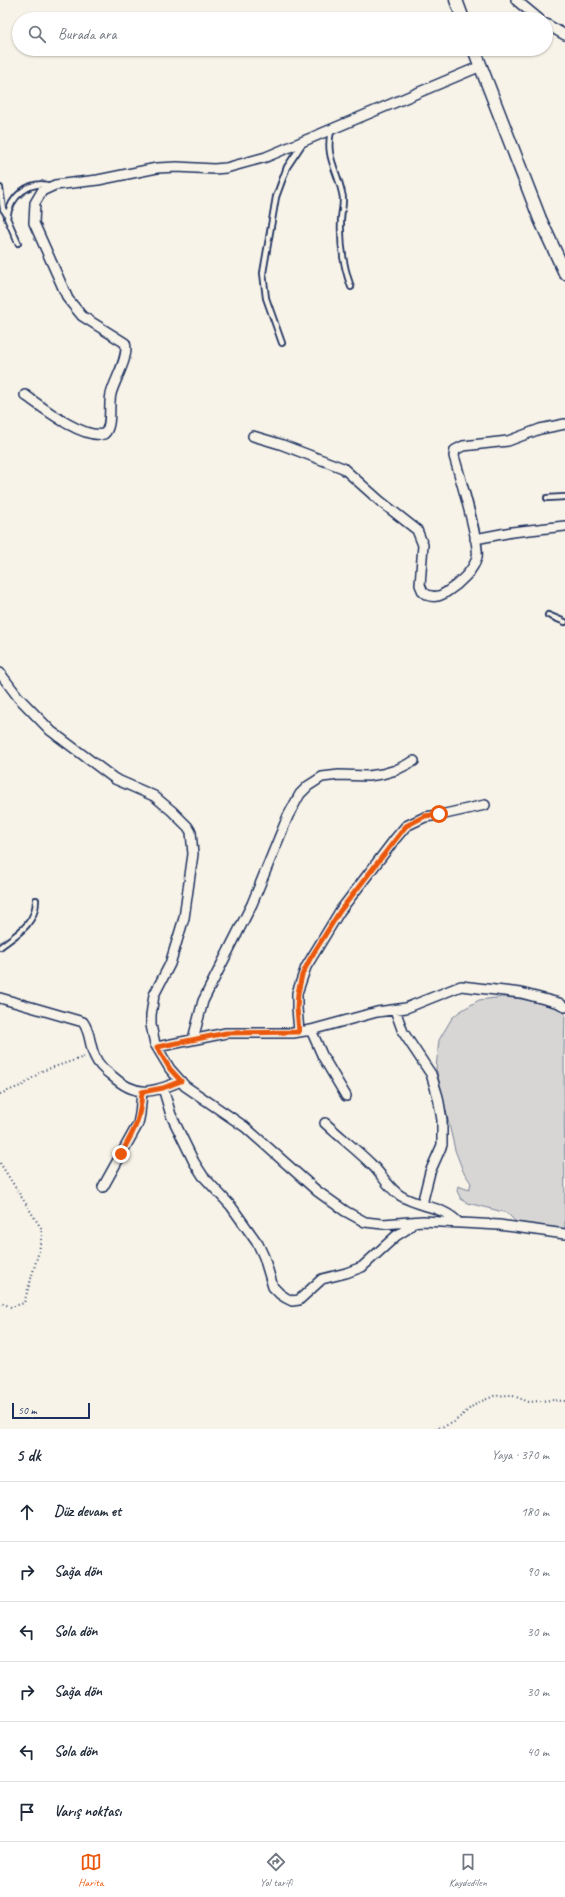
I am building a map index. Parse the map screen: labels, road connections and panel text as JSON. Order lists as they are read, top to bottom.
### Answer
{
  "scale_bar": "50 m",
  "page": {
    "search": "Burada ara",
    "scale": "50 m",
    "heading": ["5 dk", "Yaya · 370 m"],
    "list": [
      ["Düz devam et", "180 m"],
      ["Sağa dön", "90 m"],
      ["Sola dön", "30 m"],
      ["Sağa dön", "30 m"],
      ["Sola dön", "40 m"],
      "Varış noktası"
    ],
    "nav": ["Harita", "Yol tarifi", "Kaydedilen"]
  }
}
